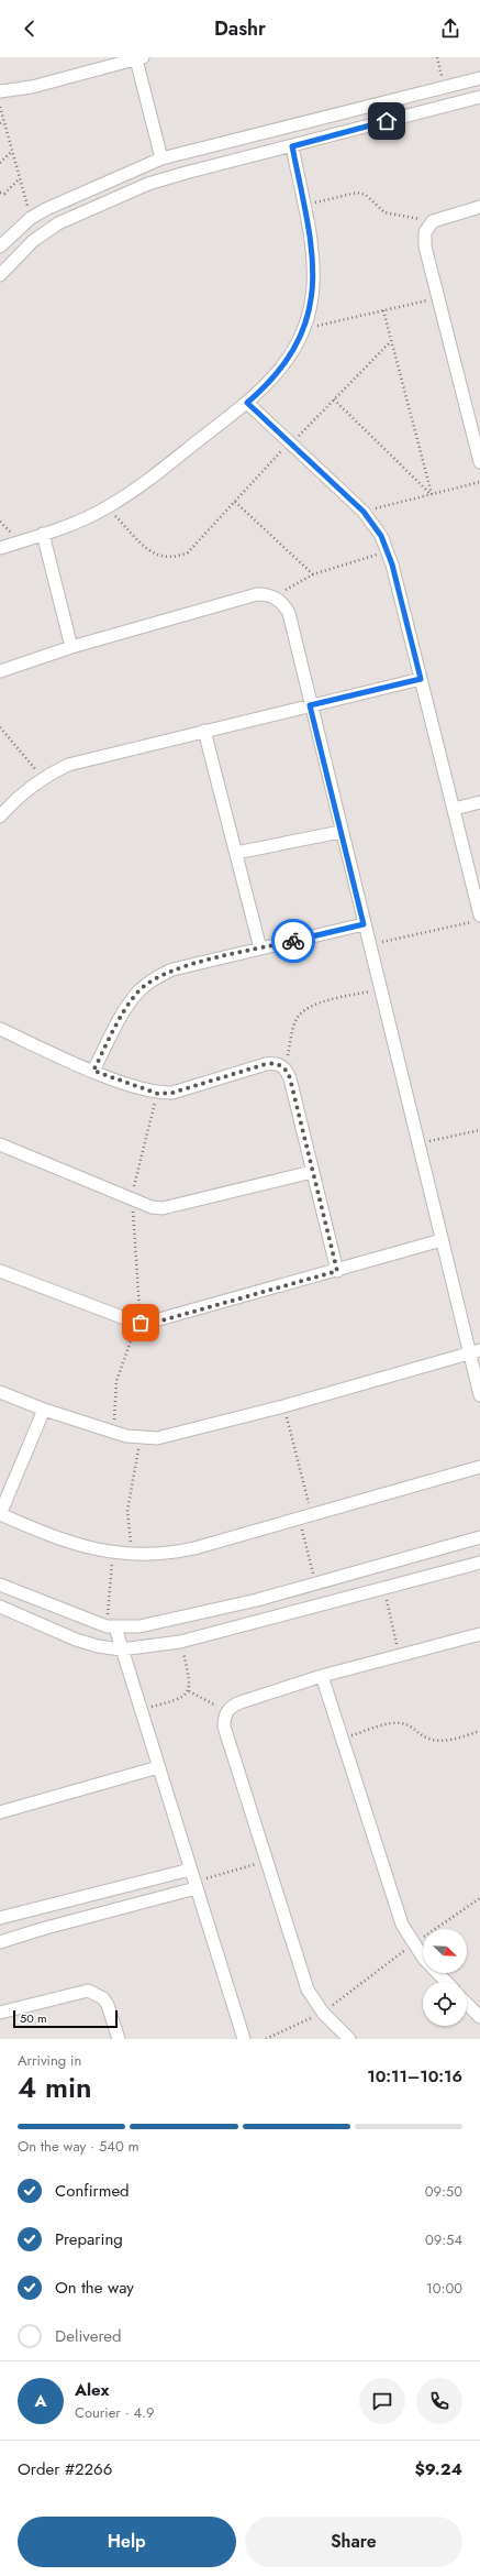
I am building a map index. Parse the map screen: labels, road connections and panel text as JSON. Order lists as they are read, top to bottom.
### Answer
{
  "scale_bar": "50 m",
  "north": "bottom right",
  "page": {
    "header": "Dashr",
    "scale": "50 m",
    "heading": ["4 min", "Arriving in", "10:11–10:16"],
    "panel": [
      "Alex",
      "Courier · 4.9",
      "Order #2266",
      "$9.24"
    ],
    "bar": "On the way · 540 m",
    "list": [
      ["Confirmed", "09:50"],
      ["Preparing", "09:54"],
      ["On the way", "10:00"],
      "Delivered"
    ],
    "round": "A",
    "buttons": ["Help", "Share"]
  }
}
